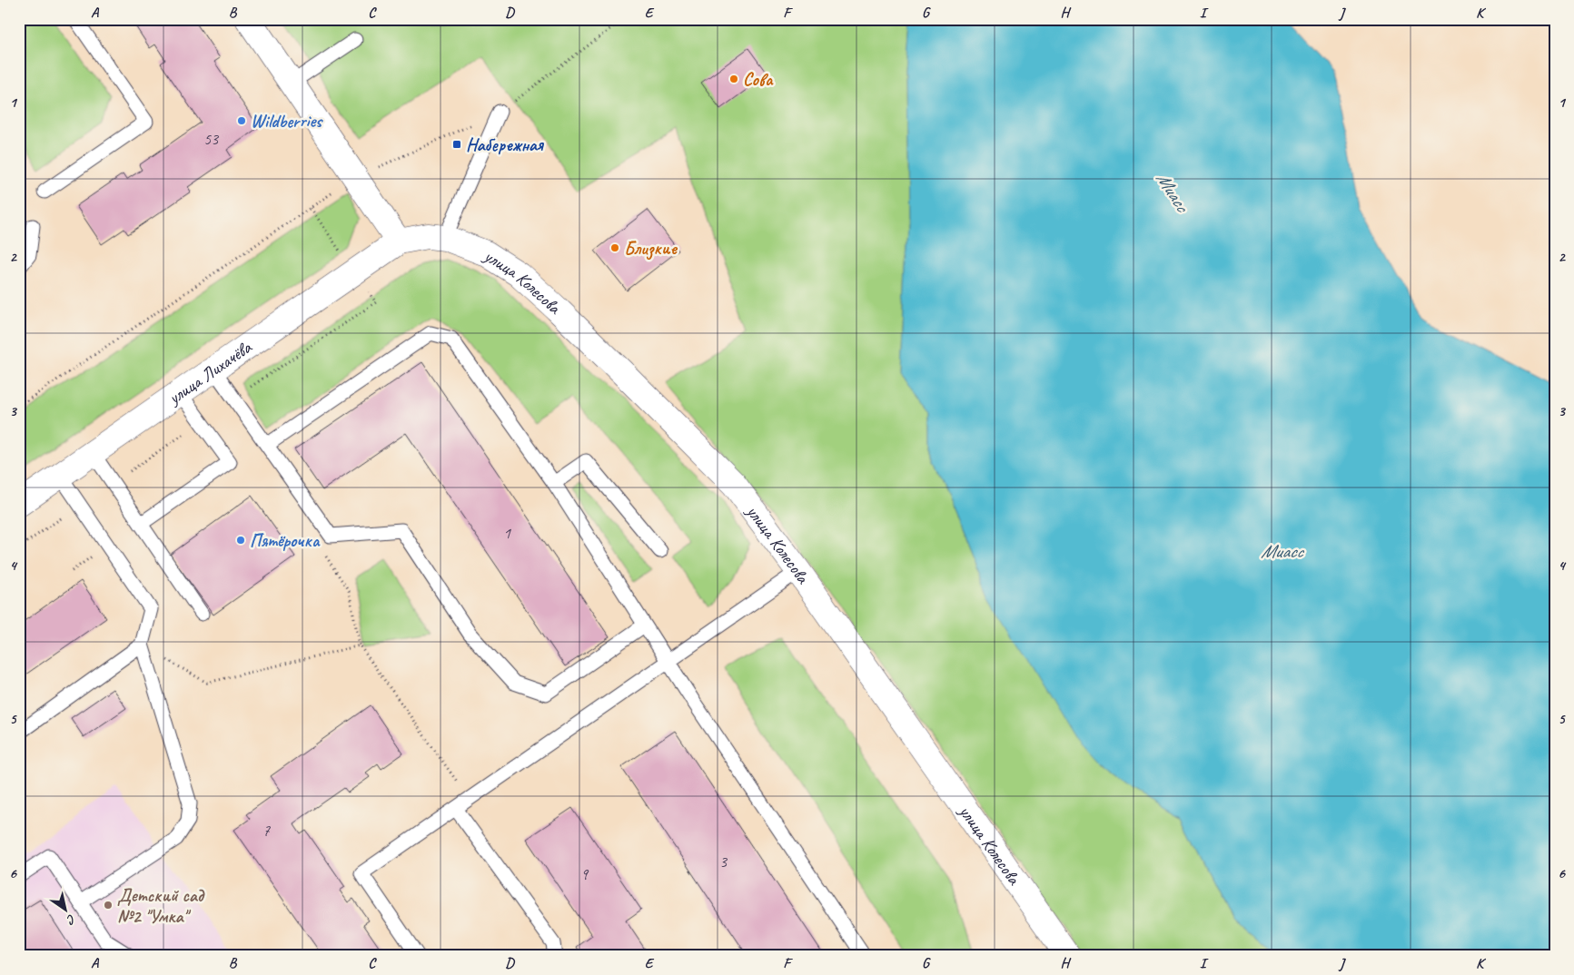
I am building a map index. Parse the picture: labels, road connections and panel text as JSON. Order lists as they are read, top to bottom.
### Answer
{
  "streets": {
    "street": ["улица Колесова", "улица Лихачёва"]
  },
  "crossings": [
    ["улица Колесова", "улица Лихачёва"]
  ],
  "water": ["Миасс"],
  "places": {
    "other": [
      "Сова",
      "Wildberries",
      "Близкие",
      "Пятёрочка",
      "Детский сад №2 \"Умка\""
    ],
    "transit": ["Набережная"]
  },
  "house_numbers": [
    "53",
    "1",
    "7",
    "3",
    "9"
  ],
  "north": "bottom right",
  "grid": {
    "columns": [
      "A",
      "B",
      "C",
      "D",
      "E",
      "F",
      "G",
      "H",
      "I",
      "J",
      "K"
    ],
    "rows": [
      "1",
      "2",
      "3",
      "4",
      "5",
      "6"
    ]
  }
}
